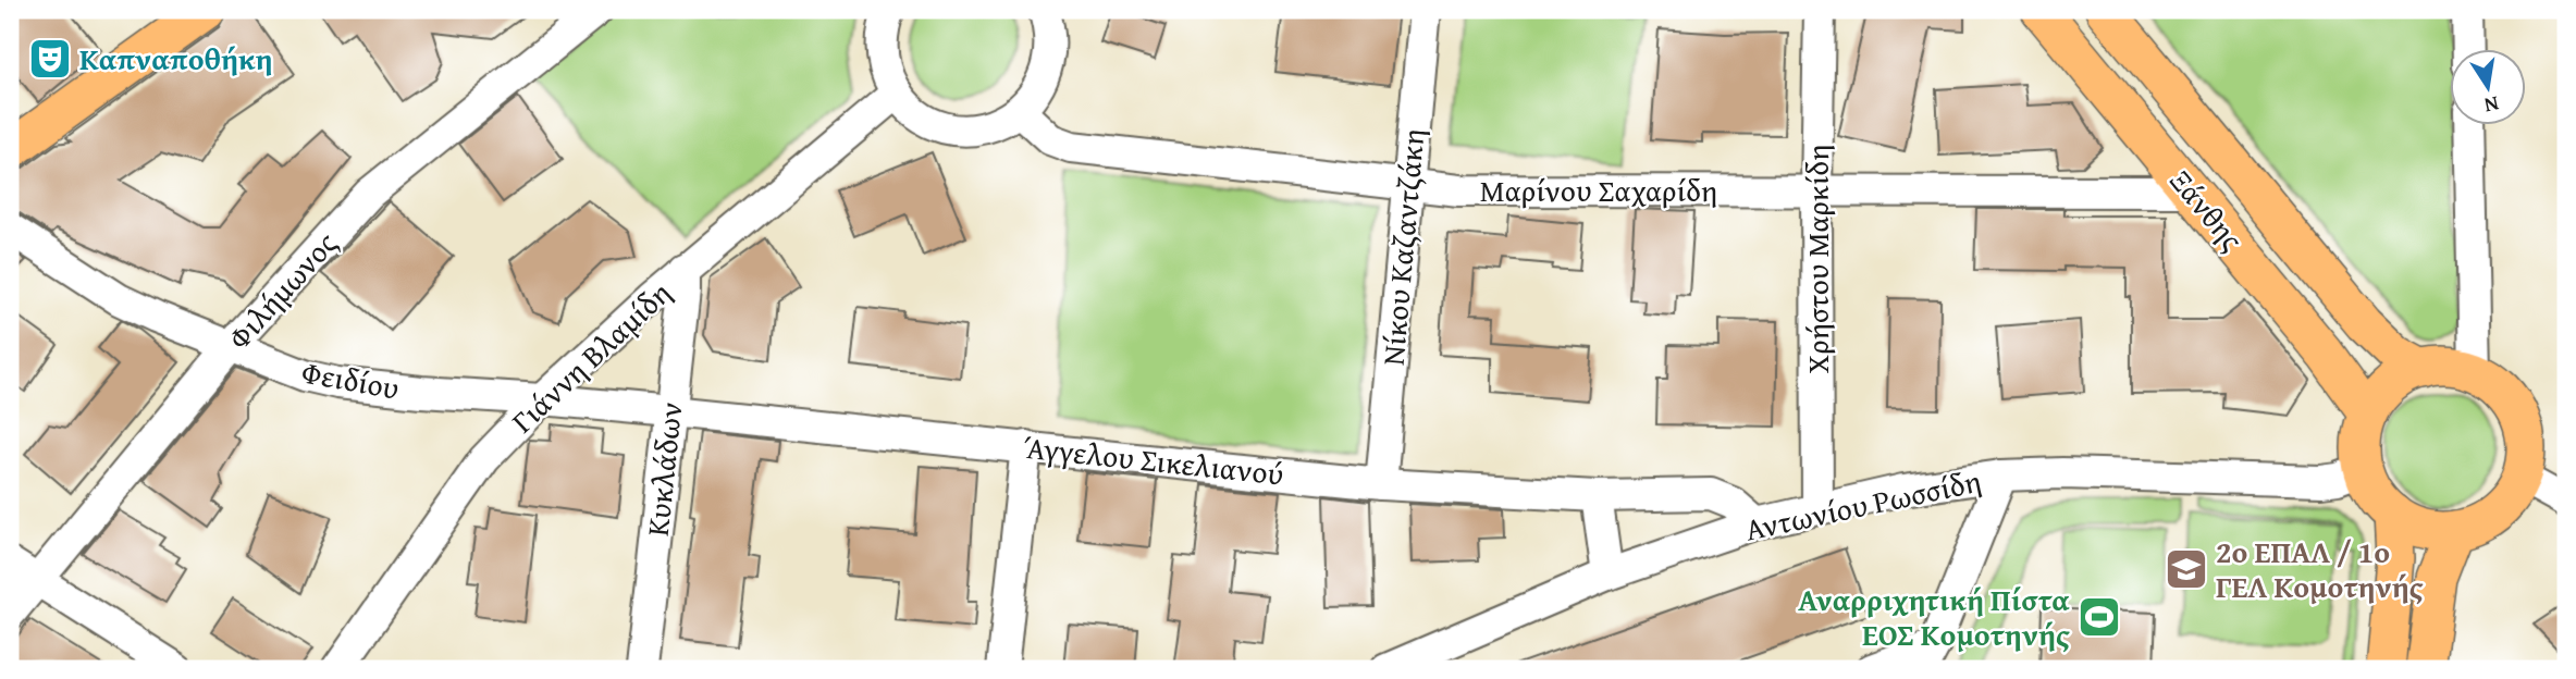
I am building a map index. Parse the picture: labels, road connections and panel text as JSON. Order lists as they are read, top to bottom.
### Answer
{
  "streets": {
    "main road": ["Ξάνθης"],
    "street": [
      "Μαρίνου Σαχαρίδη",
      "Νίκου Καζαντζάκη",
      "Χρήστου Μαρκίδη",
      "Φιλήμωνος",
      "Γιάννη Βλαμίδη",
      "Φειδίου",
      "Άγγελου Σικελιανού",
      "Κυκλάδων",
      "Αντωνίου Ρωσσίδη"
    ]
  },
  "crossings": [
    ["Μαρίνου Σαχαρίδη", "Ξάνθης"],
    ["Μαρίνου Σαχαρίδη", "Νίκου Καζαντζάκη"],
    ["Μαρίνου Σαχαρίδη", "Χρήστου Μαρκίδη"],
    ["Ξάνθης", "Αντωνίου Ρωσσίδη"],
    ["Νίκου Καζαντζάκη", "Άγγελου Σικελιανού"],
    ["Χρήστου Μαρκίδη", "Αντωνίου Ρωσσίδη"],
    ["Φιλήμωνος", "Φειδίου"],
    ["Γιάννη Βλαμίδη", "Φειδίου"],
    ["Γιάννη Βλαμίδη", "Άγγελου Σικελιανού"],
    ["Γιάννη Βλαμίδη", "Κυκλάδων"],
    ["Φειδίου", "Άγγελου Σικελιανού"],
    ["Άγγελου Σικελιανού", "Κυκλάδων"],
    ["Άγγελου Σικελιανού", "Αντωνίου Ρωσσίδη"]
  ],
  "places": {
    "theatre": ["Καπναποθήκη"],
    "school or university": ["2ο ΕΠΑΛ / 1ο ΓΕΛ Κομοτηνής"],
    "sports": ["Αναρριχητική Πίστα ΕΟΣ Κομοτηνής"]
  },
  "north": "bottom"
}
